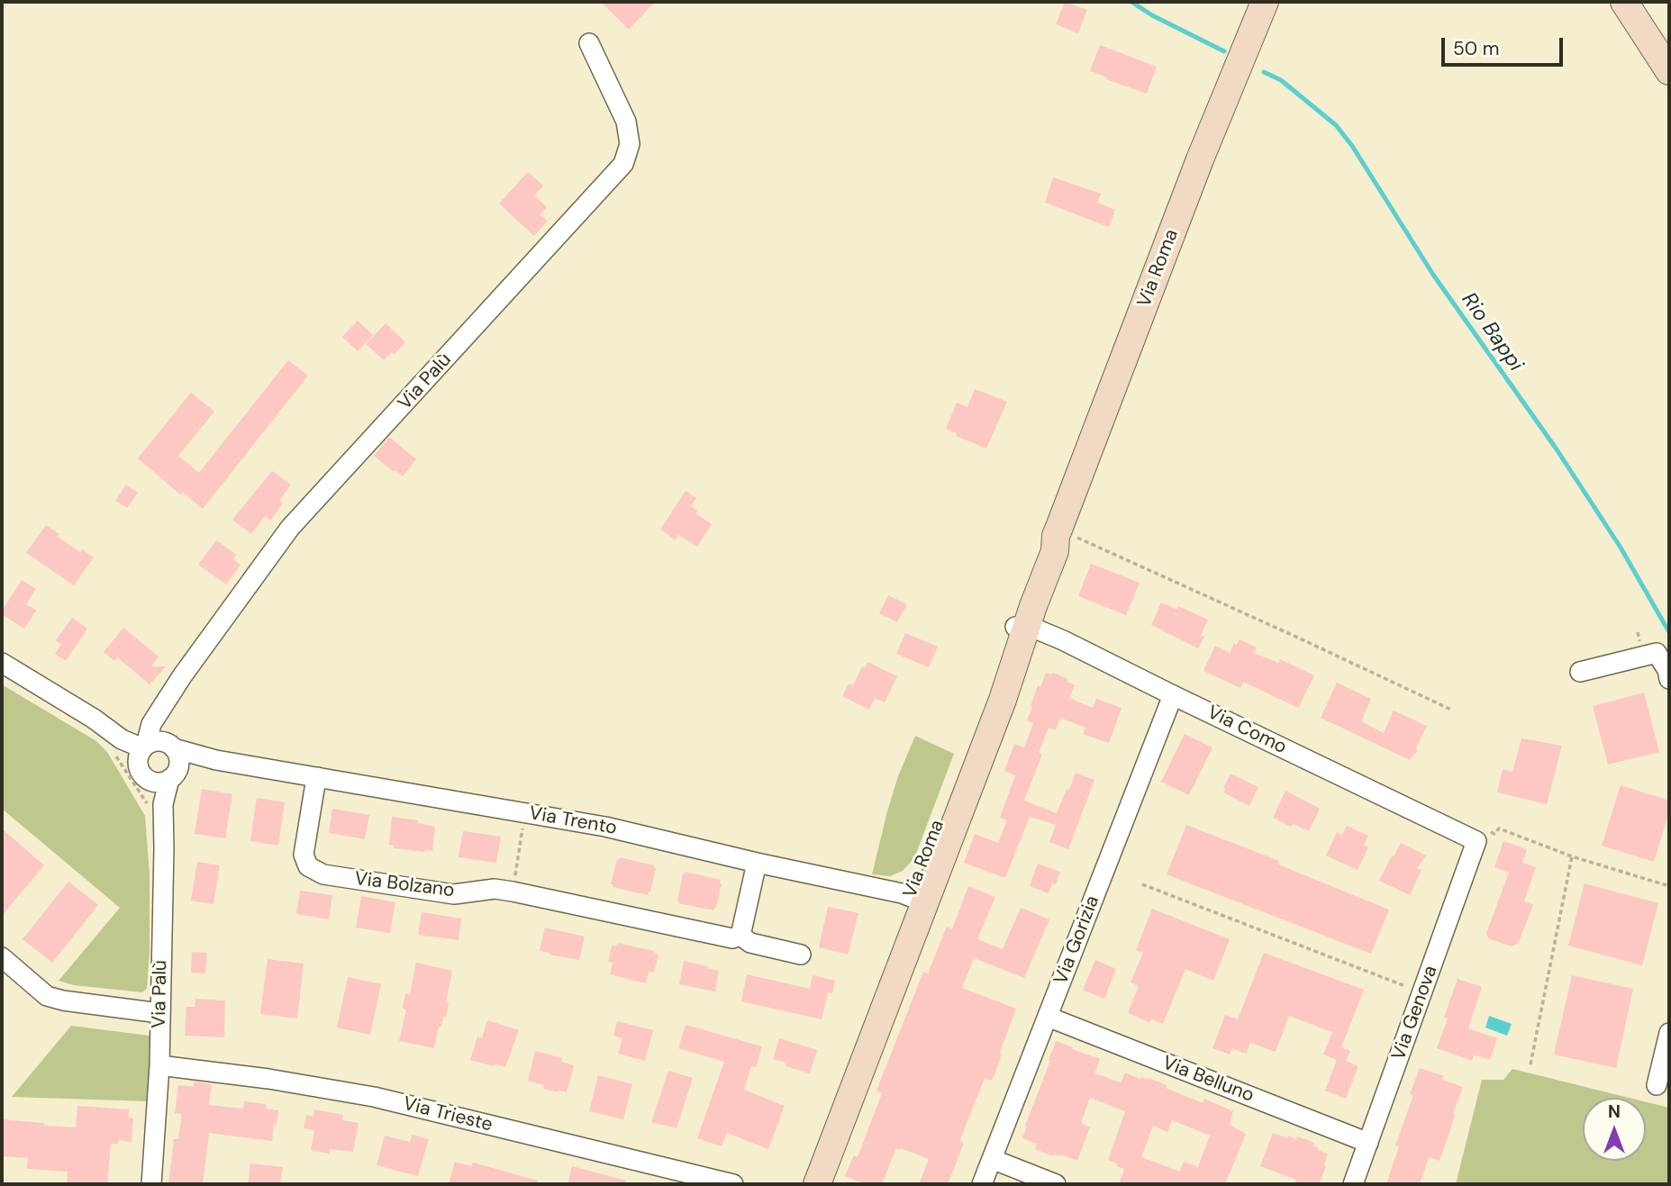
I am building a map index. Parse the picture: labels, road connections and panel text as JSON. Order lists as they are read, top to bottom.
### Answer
{
  "streets": {
    "street": [
      "Via Roma",
      "Via Palù",
      "Via Como",
      "Via Trento",
      "Via Bolzano",
      "Via Gorizia",
      "Via Genova",
      "Via Belluno",
      "Via Trieste"
    ]
  },
  "crossings": [
    ["Via Roma", "Via Como"],
    ["Via Roma", "Via Trento"],
    ["Via Palù", "Via Trento"],
    ["Via Palù", "Via Trieste"],
    ["Via Como", "Via Gorizia"],
    ["Via Como", "Via Genova"],
    ["Via Trento", "Via Bolzano"],
    ["Via Gorizia", "Via Belluno"],
    ["Via Genova", "Via Belluno"]
  ],
  "water": ["Rio Bappi"],
  "scale_bar": "50 m",
  "north": "top"
}
